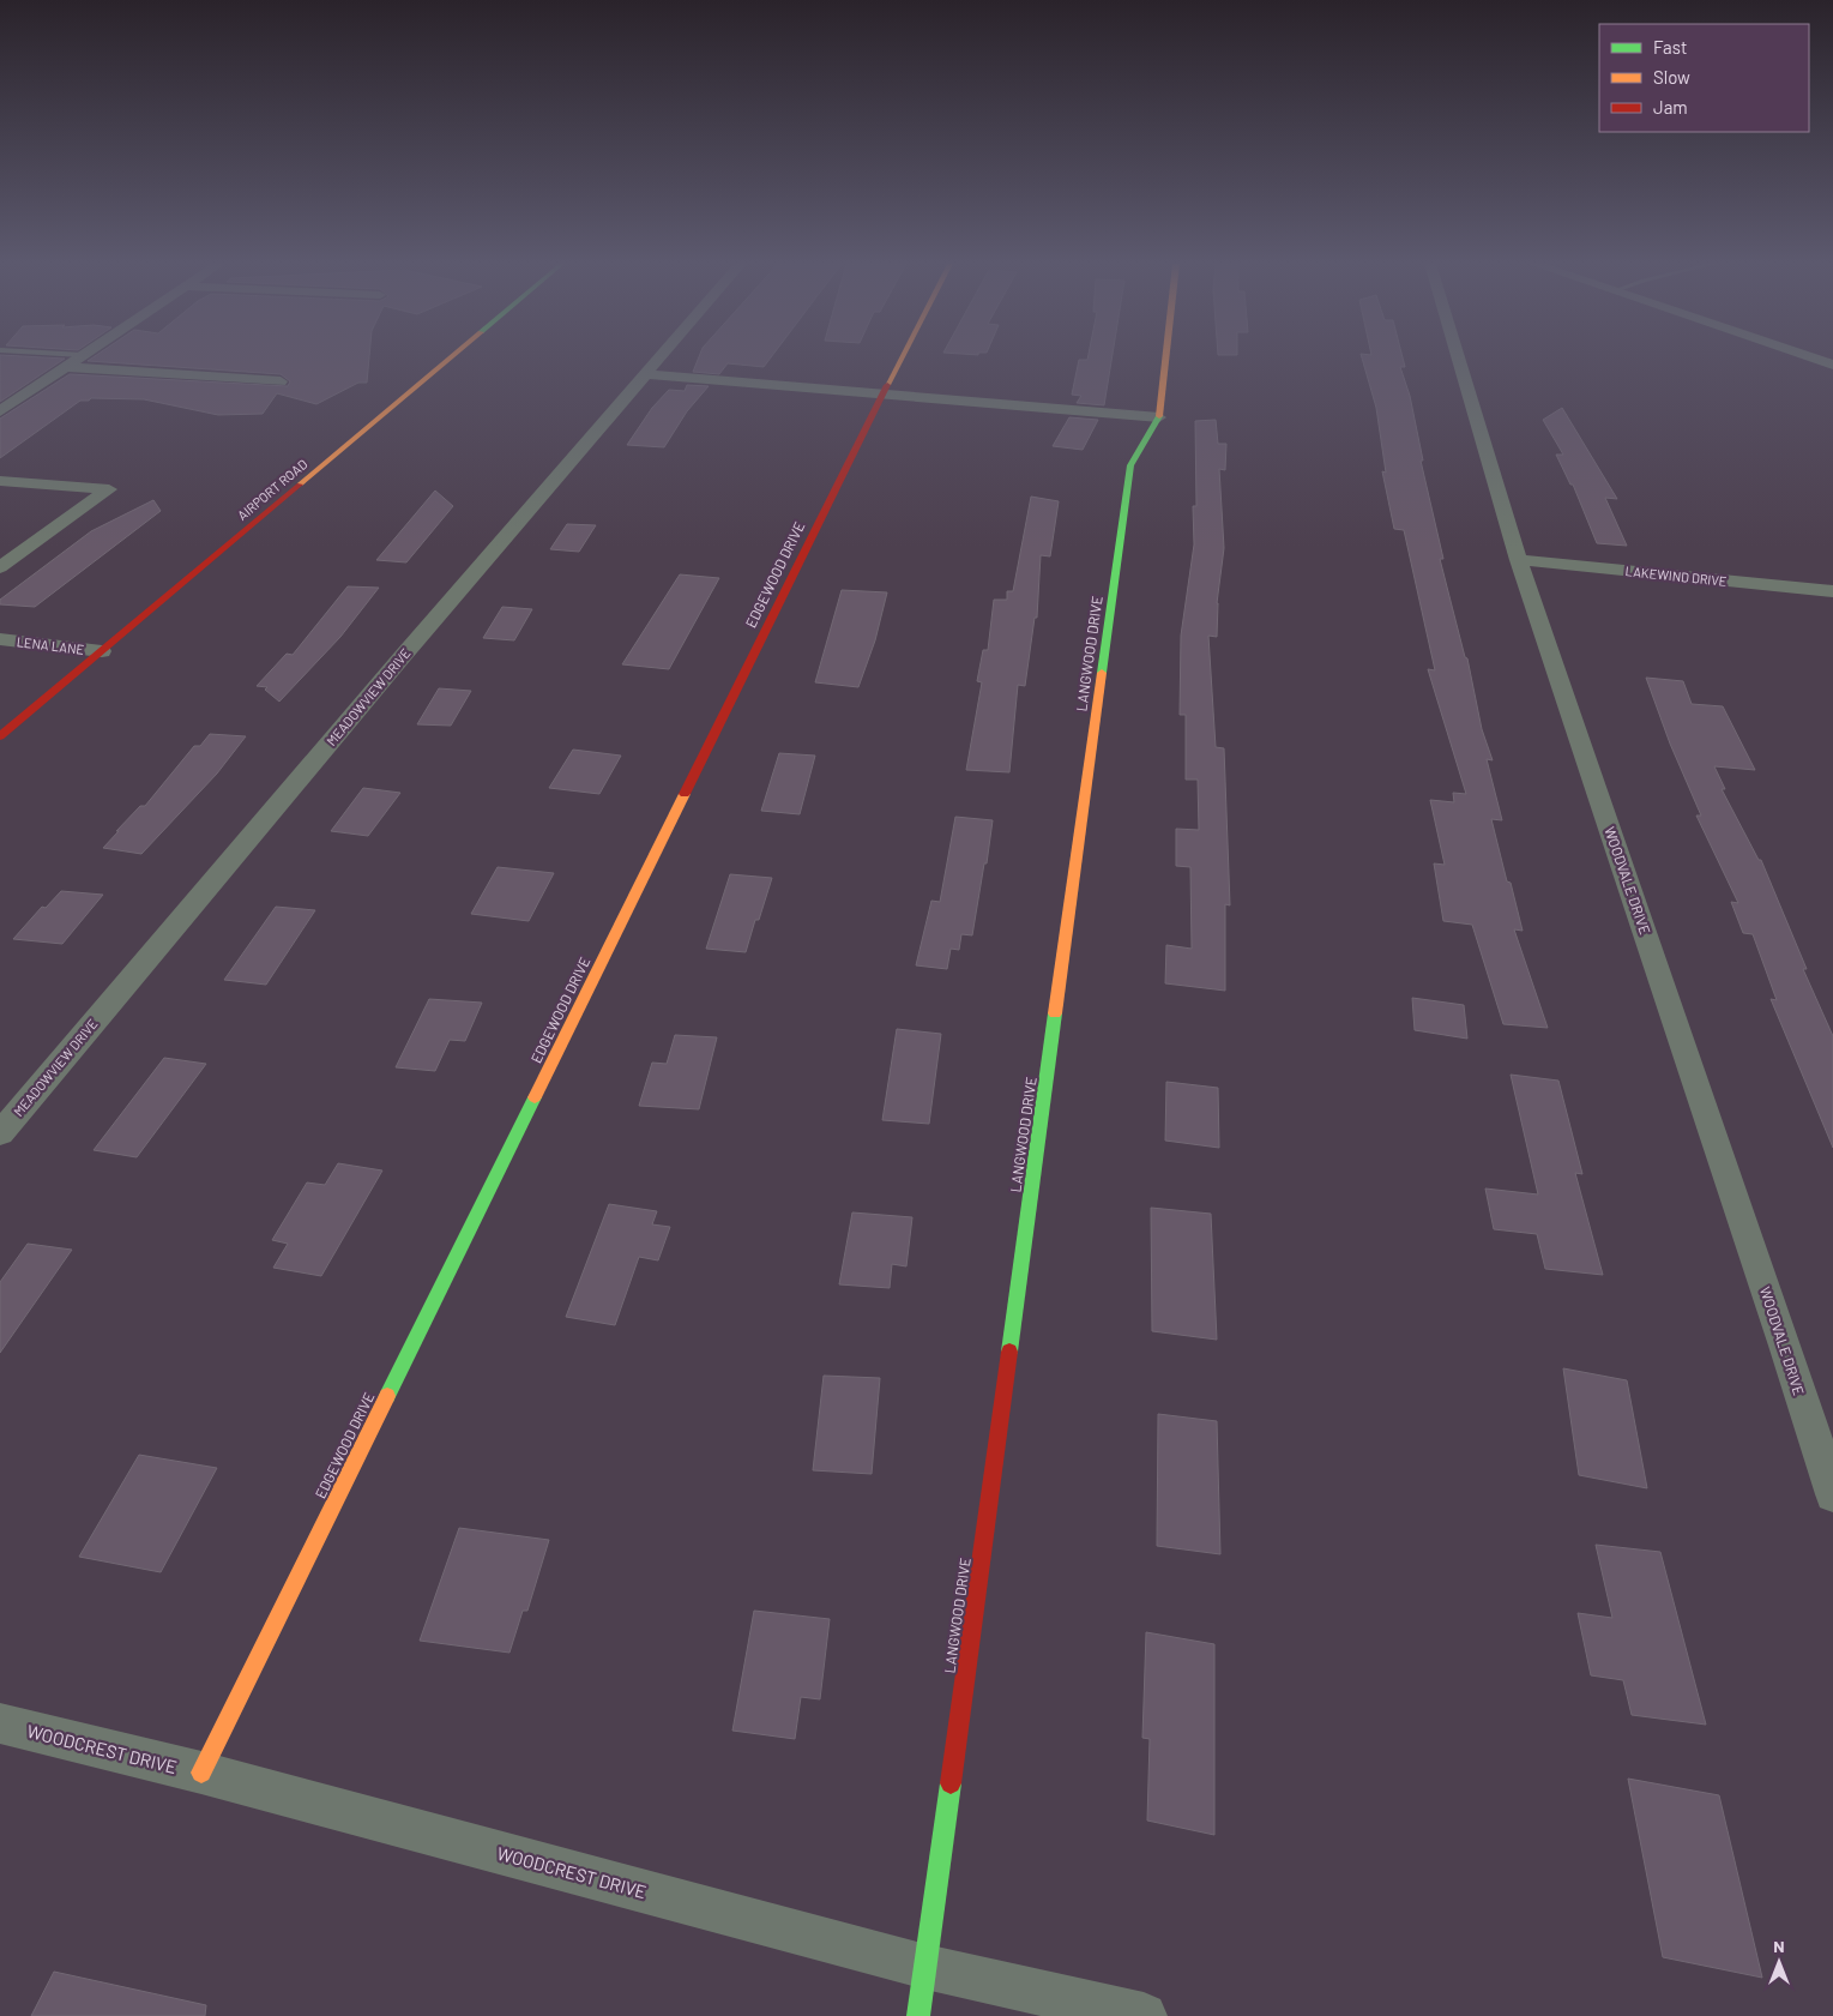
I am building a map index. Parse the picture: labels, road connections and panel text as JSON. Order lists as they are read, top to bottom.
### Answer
{
  "streets": {
    "main road": ["AIRPORT ROAD", "EDGEWOOD DRIVE", "LANGWOOD DRIVE"],
    "street": [
      "LAKEWIND DRIVE",
      "LENA LANE",
      "MEADOWVIEW DRIVE",
      "WOODVALE DRIVE",
      "WOODCREST DRIVE"
    ]
  },
  "crossings": [
    ["AIRPORT ROAD", "LENA LANE"],
    ["EDGEWOOD DRIVE", "WOODCREST DRIVE"],
    ["LAKEWIND DRIVE", "WOODVALE DRIVE"],
    ["LANGWOOD DRIVE", "WOODCREST DRIVE"]
  ],
  "legend": ["Fast", "Slow", "Jam"],
  "north": "top"
}
